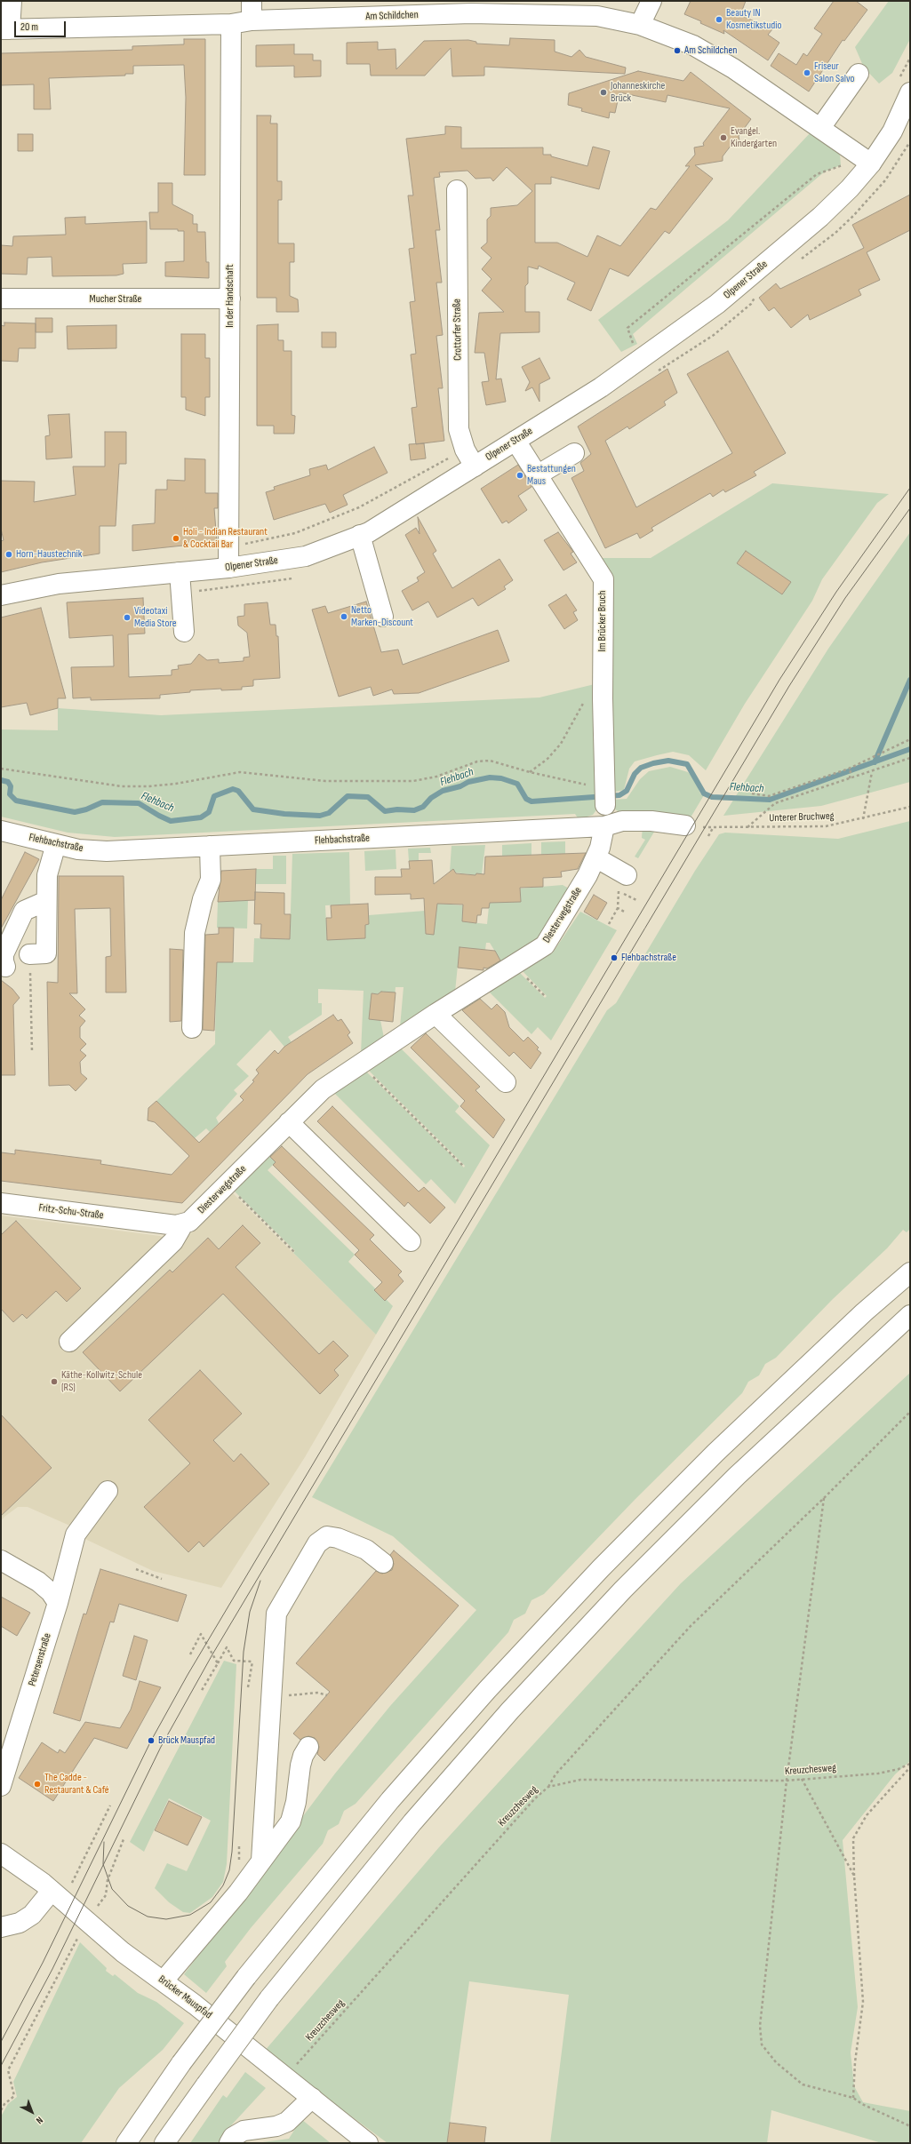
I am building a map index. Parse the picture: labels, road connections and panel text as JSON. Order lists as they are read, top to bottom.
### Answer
{
  "streets": {
    "main road": [
      "Am Schildchen",
      "Olpener Straße",
      "In der Handschaft",
      "Mucher Straße",
      "Crottorfer Straße",
      "Im Brücker Bruch",
      "Flehbachstraße",
      "Diesterwegstraße",
      "Fritz-Schu-Straße",
      "Petersenstraße",
      "Brücker Mauspfad"
    ],
    "path": ["Unterer Bruchweg", "Kreuzchesweg"]
  },
  "crossings": [
    ["Am Schildchen", "Olpener Straße"],
    ["Am Schildchen", "In der Handschaft"],
    ["Olpener Straße", "In der Handschaft"],
    ["Olpener Straße", "Crottorfer Straße"],
    ["Olpener Straße", "Im Brücker Bruch"],
    ["In der Handschaft", "Mucher Straße"],
    ["Flehbachstraße", "Diesterwegstraße"],
    ["Diesterwegstraße", "Fritz-Schu-Straße"],
    ["Kreuzchesweg", "Brücker Mauspfad"]
  ],
  "water": ["Flehbach"],
  "places": [
    "Beauty IN Kosmetikstudio",
    "Am Schildchen",
    "Friseur Salon Salvo",
    "Johanneskirche Brück",
    "Evangel. Kindergarten",
    "Bestattungen Maus",
    "Holi - Indian Restaurant & Cocktail Bar",
    "Horn-Haustechnik",
    "Netto Marken-Discount",
    "Videotaxi Media Store",
    "Flehbachstraße",
    "Käthe-Kollwitz-Schule (RS)",
    "Brück Mauspfad",
    "The Cadde - Restaurant & Café"
  ],
  "scale_bar": "20 m",
  "north": "bottom right"
}
